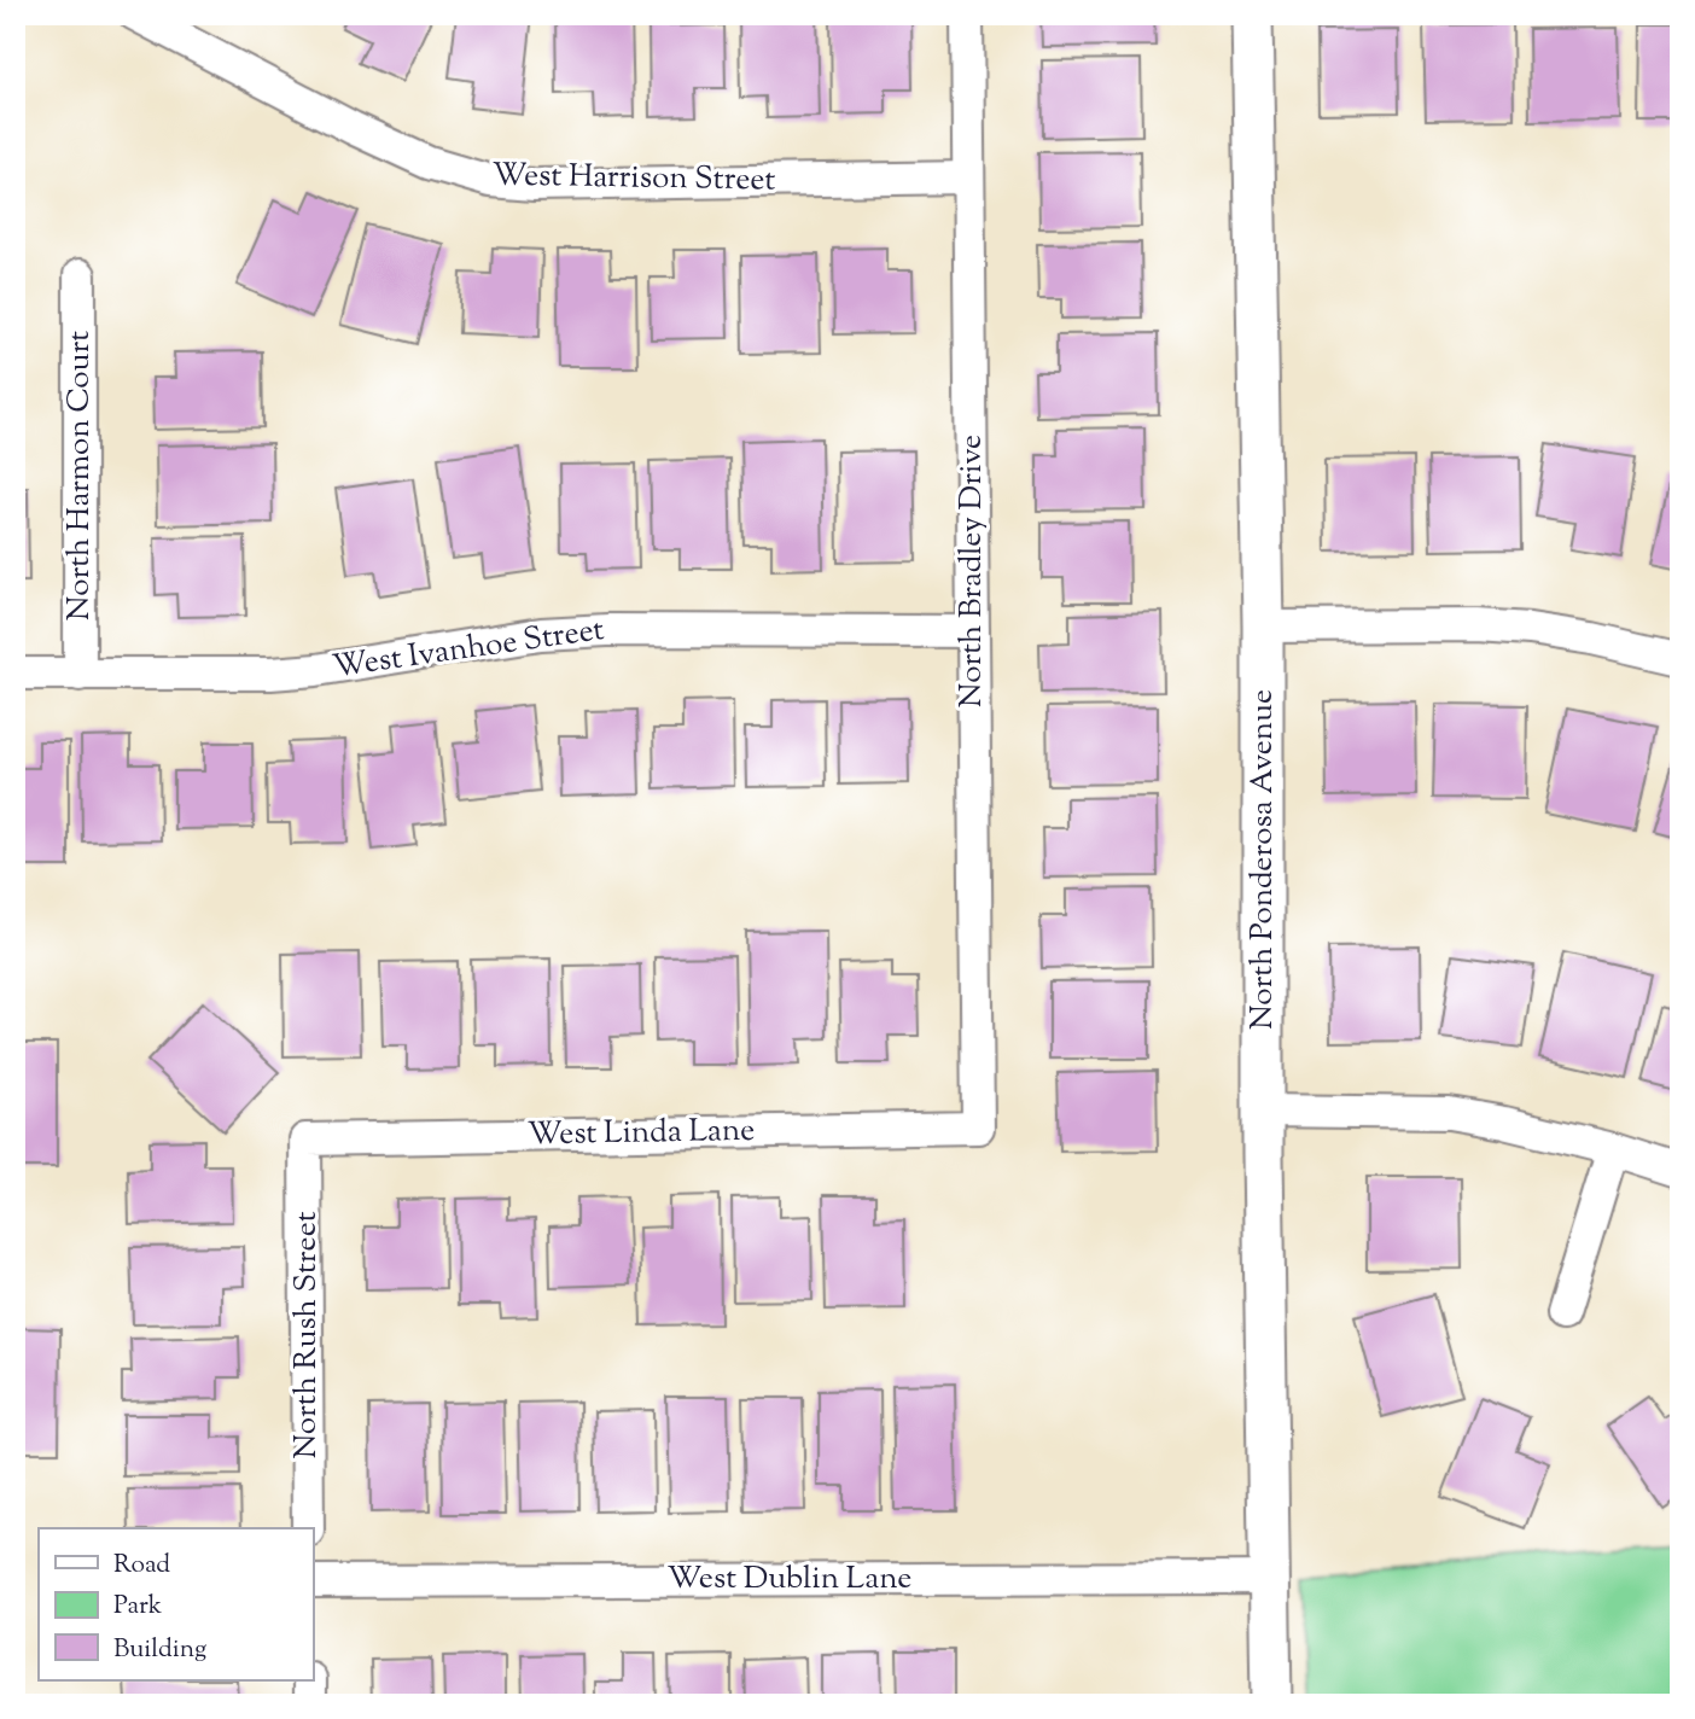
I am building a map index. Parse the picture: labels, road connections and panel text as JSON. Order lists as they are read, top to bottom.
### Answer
{
  "streets": {
    "street": [
      "West Harrison Street",
      "North Harmon Court",
      "North Bradley Drive",
      "West Ivanhoe Street",
      "North Ponderosa Avenue",
      "West Linda Lane",
      "North Rush Street",
      "West Dublin Lane"
    ]
  },
  "crossings": [
    ["West Harrison Street", "North Bradley Drive"],
    ["North Harmon Court", "West Ivanhoe Street"],
    ["North Bradley Drive", "West Ivanhoe Street"],
    ["North Bradley Drive", "West Linda Lane"],
    ["North Ponderosa Avenue", "West Dublin Lane"],
    ["West Linda Lane", "North Rush Street"]
  ],
  "legend": ["Road", "Park", "Building"]
}
